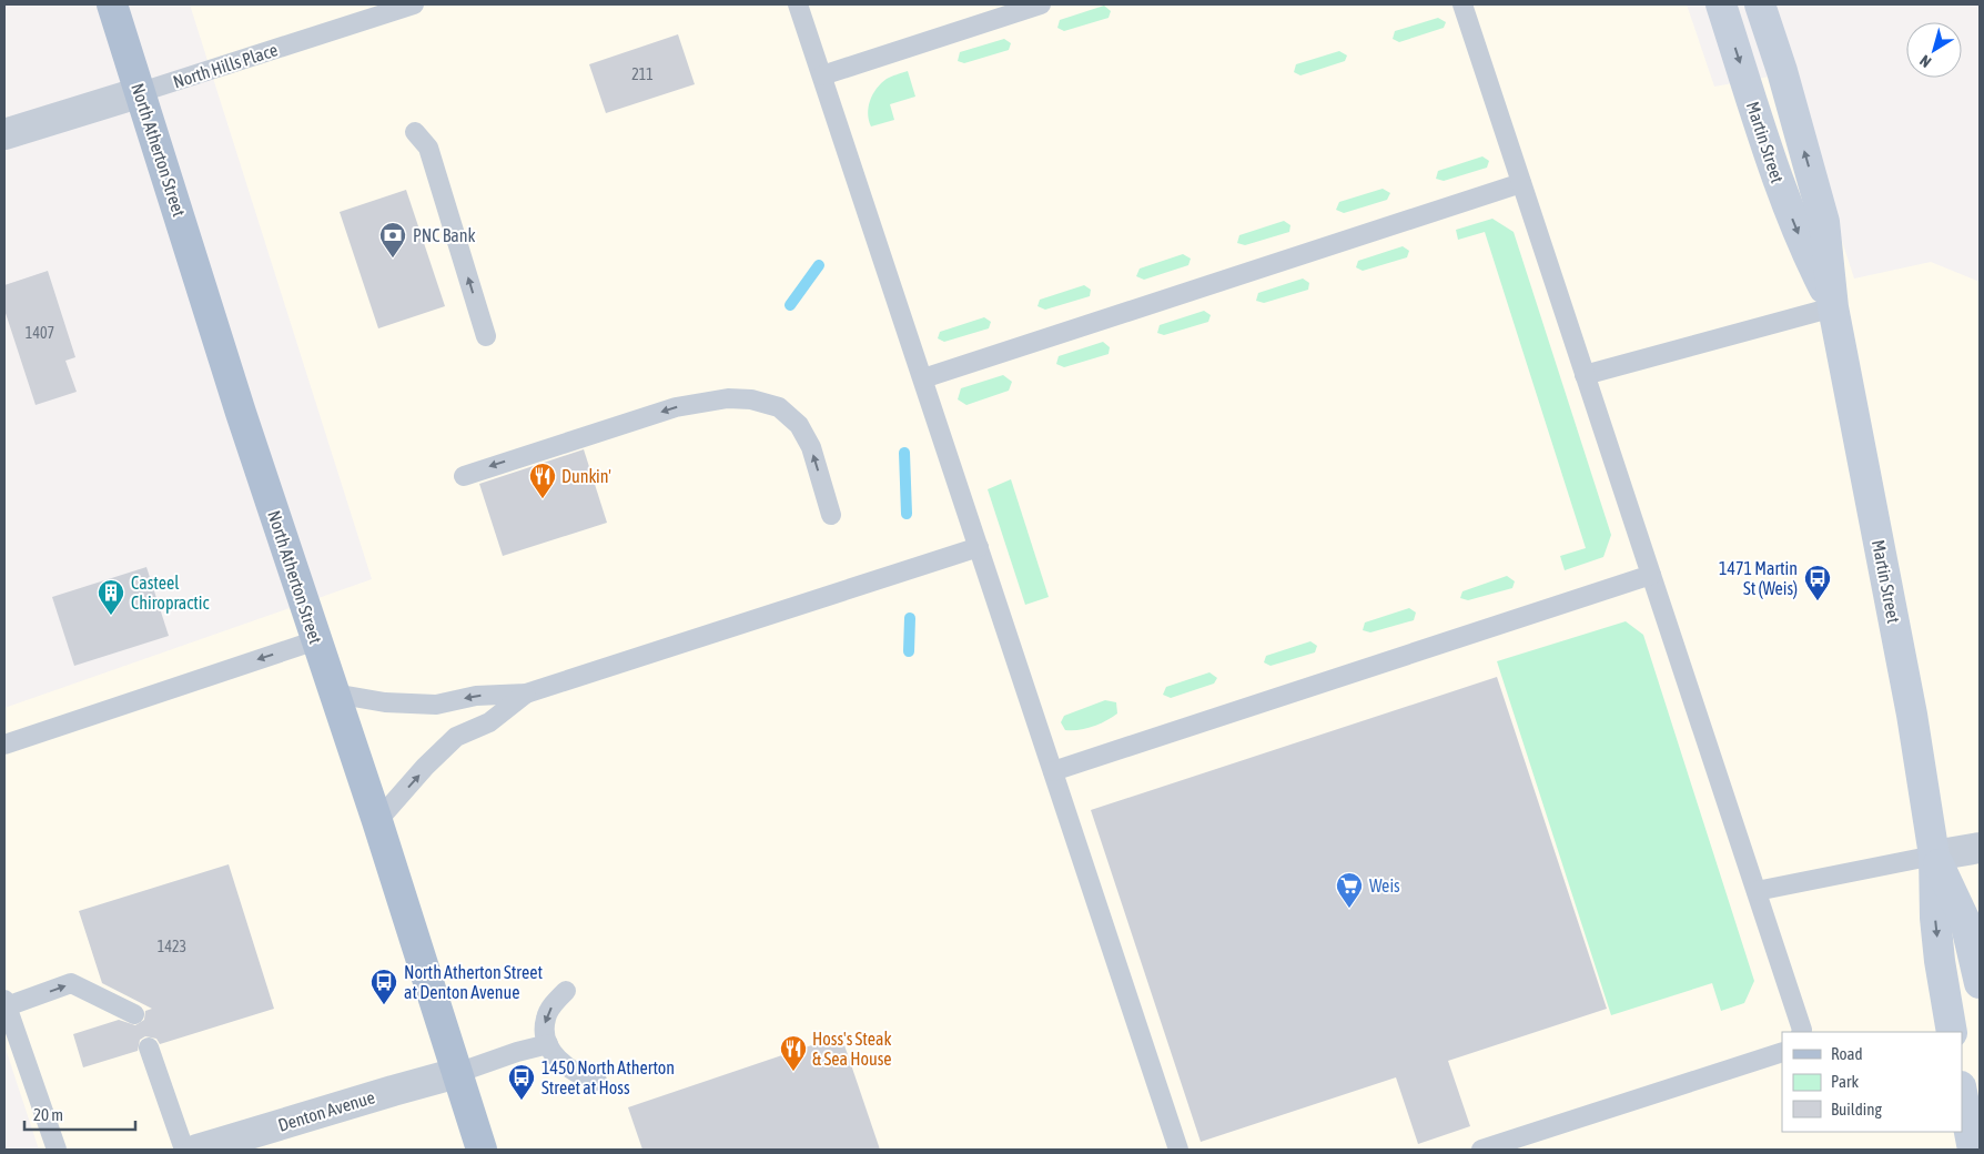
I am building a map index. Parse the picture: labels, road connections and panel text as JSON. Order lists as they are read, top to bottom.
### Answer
{
  "streets": {
    "main road": ["North Atherton Street"],
    "street": ["North Hills Place", "Martin Street", "Denton Avenue"]
  },
  "crossings": [
    ["North Hills Place", "North Atherton Street"],
    ["North Atherton Street", "Denton Avenue"]
  ],
  "places": {
    "bank": ["PNC Bank"],
    "restaurant": ["Dunkin'", "Hoss's Steak & Sea House"],
    "bus stop": ["1471 Martin St (Weis)", "North Atherton Street at Denton Avenue", "1450 North Atherton Street at Hoss"],
    "building": ["Casteel Chiropractic"],
    "supermarket": ["Weis"]
  },
  "house_numbers": ["211", "1407", "1423"],
  "legend": ["Road", "Park", "Building"],
  "scale_bar": "20 m",
  "north": "bottom left"
}
